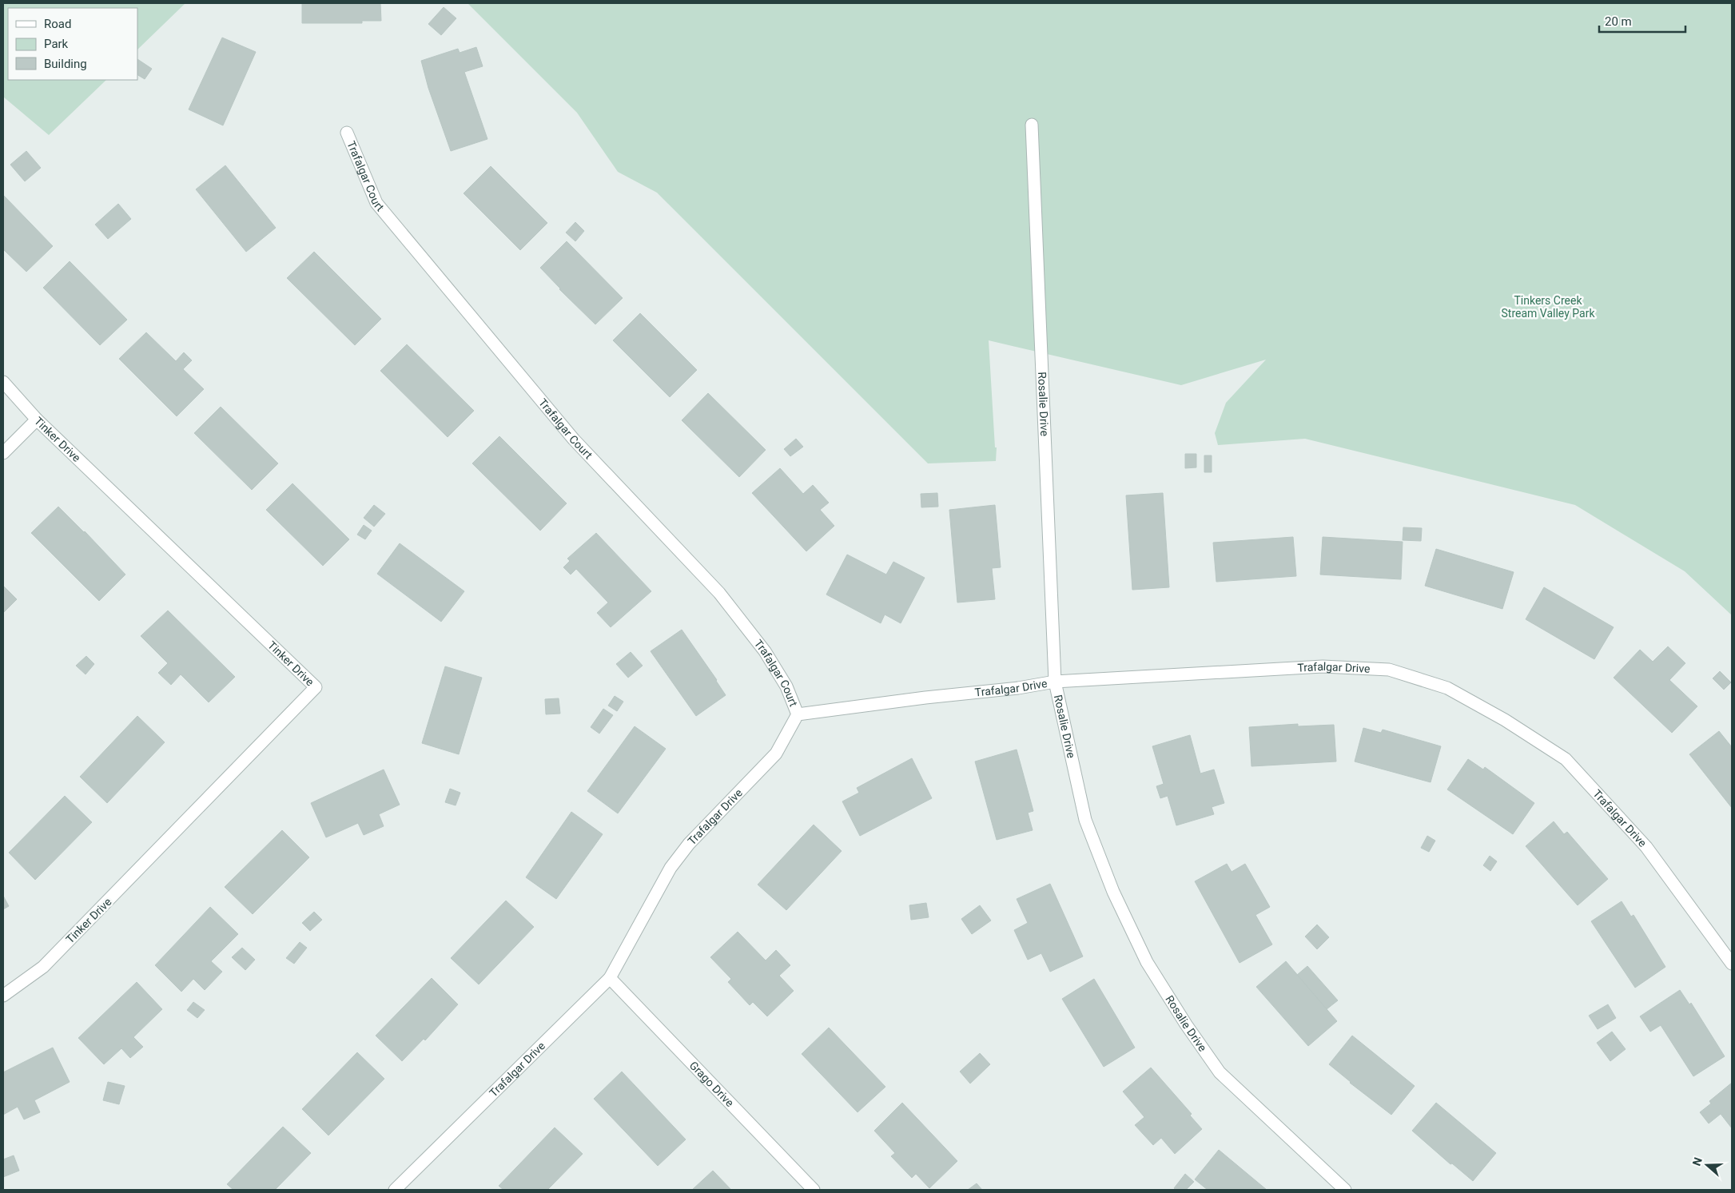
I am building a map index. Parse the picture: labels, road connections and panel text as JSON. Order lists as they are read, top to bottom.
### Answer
{
  "streets": {
    "street": [
      "Trafalgar Court",
      "Rosalie Drive",
      "Tinker Drive",
      "Trafalgar Drive",
      "Grago Drive"
    ]
  },
  "crossings": [
    ["Trafalgar Court", "Trafalgar Drive"],
    ["Rosalie Drive", "Trafalgar Drive"],
    ["Trafalgar Drive", "Grago Drive"]
  ],
  "parks": ["Tinkers Creek Stream Valley Park"],
  "legend": ["Road", "Park", "Building"],
  "scale_bar": "20 m",
  "north": "left"
}
